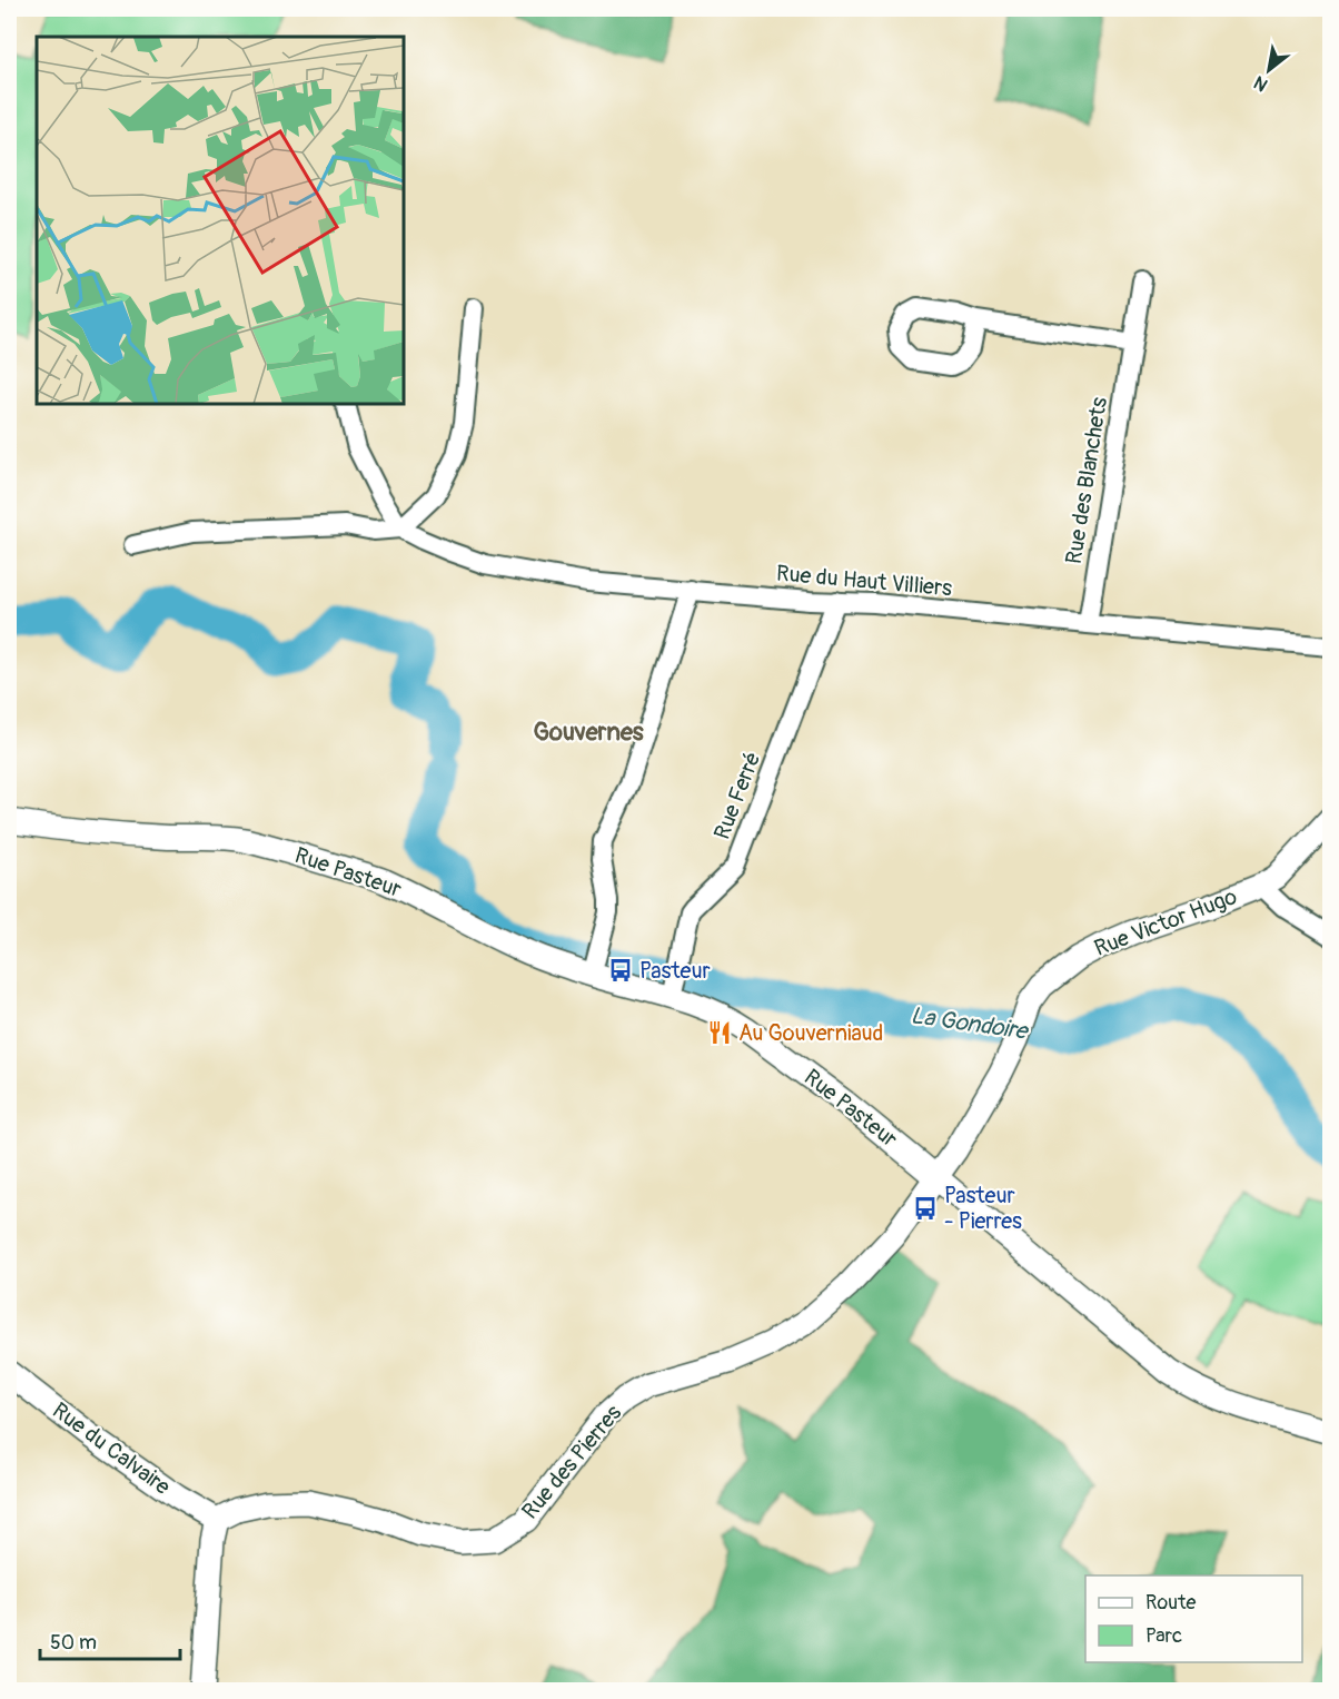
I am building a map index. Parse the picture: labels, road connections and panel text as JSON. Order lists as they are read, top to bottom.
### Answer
{
  "streets": {
    "street": [
      "Rue des Blanchets",
      "Rue du Haut Villiers",
      "Rue Ferré",
      "Rue Pasteur",
      "Rue Victor Hugo",
      "Rue du Calvaire",
      "Rue des Pierres"
    ]
  },
  "crossings": [
    ["Rue des Blanchets", "Rue du Haut Villiers"],
    ["Rue du Haut Villiers", "Rue Ferré"],
    ["Rue Ferré", "Rue Pasteur"],
    ["Rue Pasteur", "Rue Victor Hugo"],
    ["Rue Pasteur", "Rue des Pierres"],
    ["Rue Victor Hugo", "Rue des Pierres"],
    ["Rue du Calvaire", "Rue des Pierres"]
  ],
  "districts": ["Gouvernes"],
  "water": ["La Gondoire"],
  "places": {
    "bus stop": ["Pasteur", "Pasteur - Pierres"],
    "restaurant": ["Au Gouverniaud"]
  },
  "legend": ["Route", "Parc"],
  "scale_bar": "50 m",
  "north": "bottom left"
}
